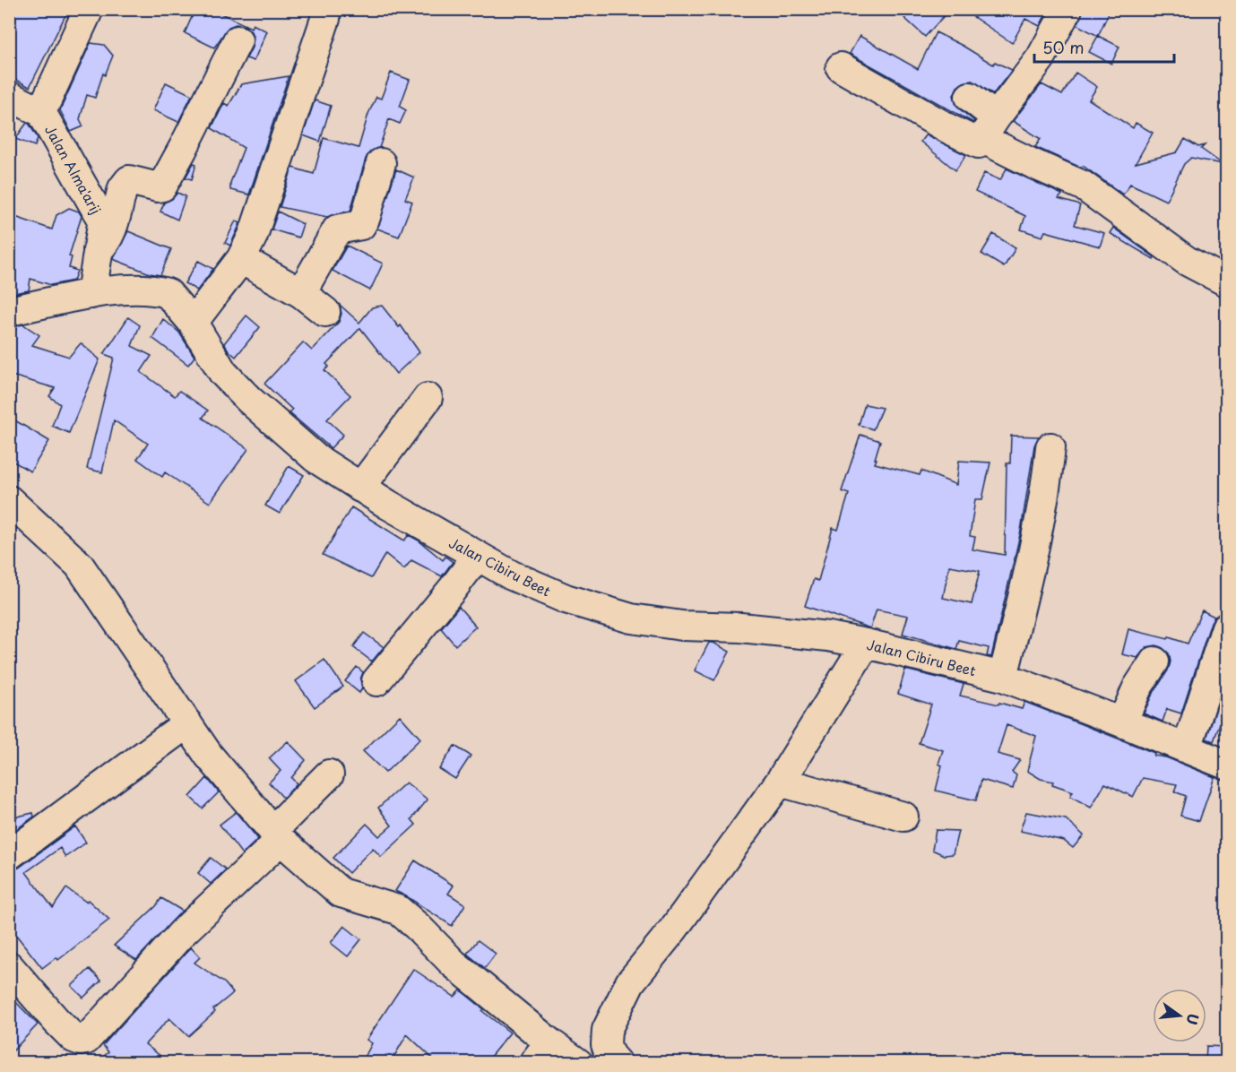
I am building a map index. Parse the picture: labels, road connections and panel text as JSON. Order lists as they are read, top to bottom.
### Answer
{
  "streets": {
    "street": ["Jalan Alma'arij", "Jalan Cibiru Beet"]
  },
  "crossings": [
    ["Jalan Alma'arij", "Jalan Cibiru Beet"]
  ],
  "scale_bar": "50 m",
  "north": "right"
}
